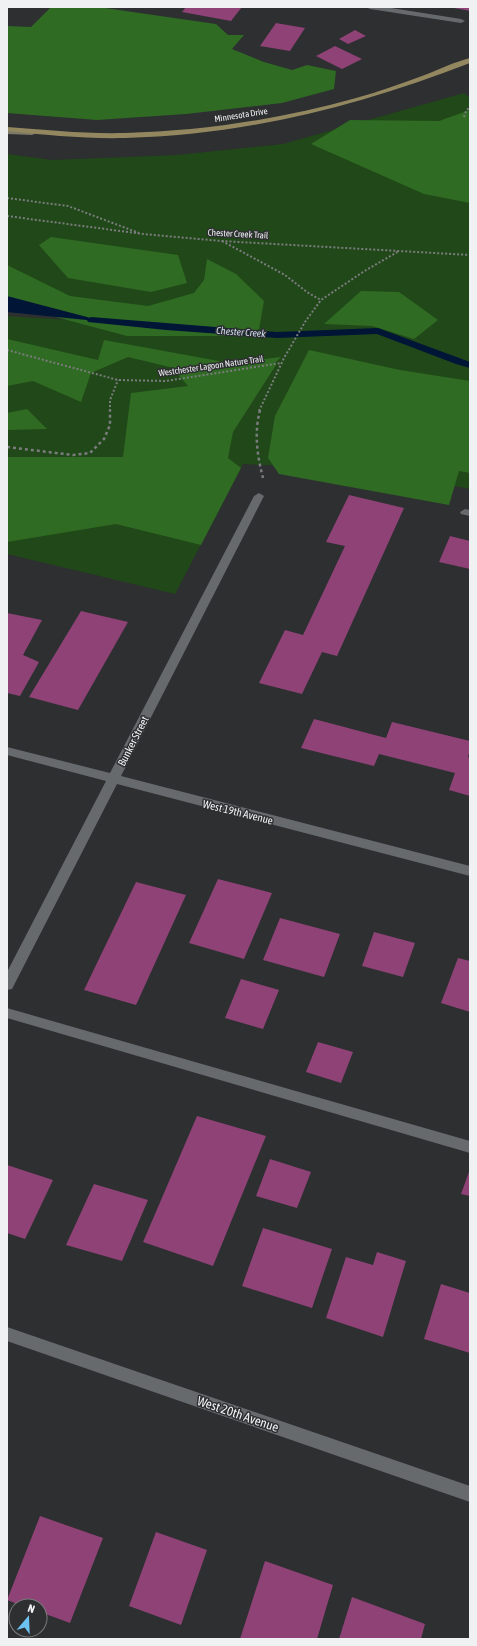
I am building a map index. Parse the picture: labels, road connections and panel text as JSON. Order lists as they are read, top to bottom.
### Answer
{
  "streets": {
    "main road": ["Minnesota Drive"],
    "street": ["Bunker Street", "West 19th Avenue", "West 20th Avenue"],
    "path": ["Chester Creek Trail", "Westchester Lagoon Nature Trail"]
  },
  "crossings": [
    ["Bunker Street", "West 19th Avenue"]
  ],
  "water": ["Chester Creek"],
  "north": "top"
}
